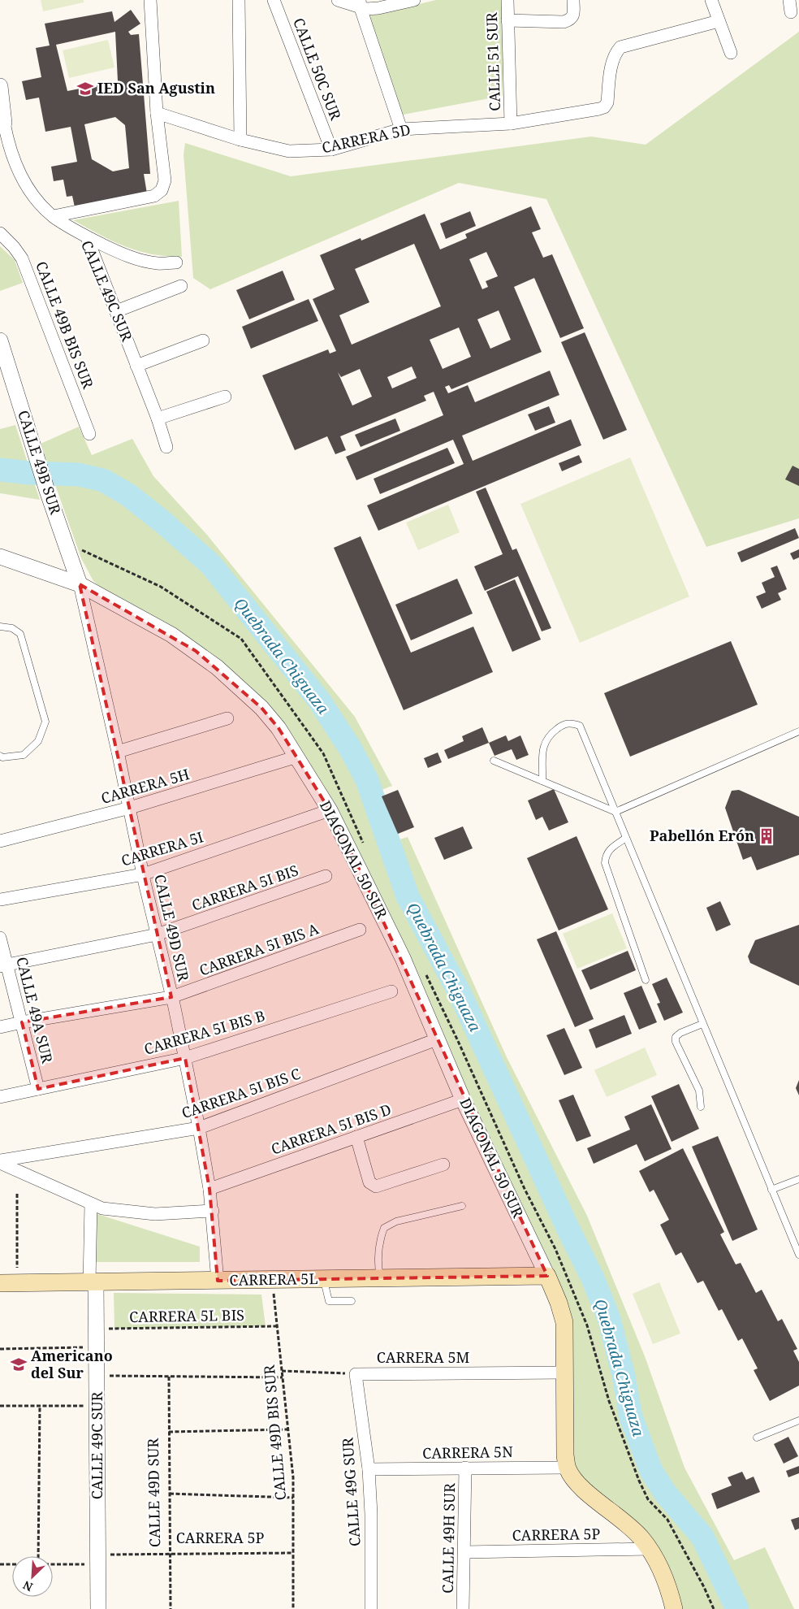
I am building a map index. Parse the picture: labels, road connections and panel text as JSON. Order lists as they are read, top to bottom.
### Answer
{
  "streets": {
    "main road": ["DIAGONAL 50 SUR", "CARRERA 5L"],
    "street": [
      "CALLE 51 SUR",
      "CALLE 50C SUR",
      "CARRERA 5D",
      "CALLE 49C SUR",
      "CALLE 49B BIS SUR",
      "CALLE 49B SUR",
      "CARRERA 5H",
      "CARRERA 5I",
      "CARRERA 5I BIS",
      "CALLE 49D SUR",
      "CARRERA 5I BIS A",
      "CALLE 49A SUR",
      "CARRERA 5I BIS B",
      "CARRERA 5I BIS C",
      "CARRERA 5I BIS D",
      "CARRERA 5M",
      "CARRERA 5N",
      "CALLE 49G SUR",
      "CARRERA 5P",
      "CALLE 49H SUR"
    ],
    "path": ["CARRERA 5L BIS", "CALLE 49D BIS SUR"]
  },
  "crossings": [
    ["CALLE 51 SUR", "CARRERA 5D"],
    ["CALLE 50C SUR", "CARRERA 5D"],
    ["CALLE 49C SUR", "CARRERA 5L"],
    ["CALLE 49C SUR", "CARRERA 5L BIS"],
    ["CALLE 49C SUR", "CARRERA 5P"],
    ["CALLE 49B SUR", "DIAGONAL 50 SUR"],
    ["CALLE 49B SUR", "CALLE 49D SUR"],
    ["CARRERA 5H", "DIAGONAL 50 SUR"],
    ["CARRERA 5H", "CALLE 49D SUR"],
    ["CARRERA 5I", "DIAGONAL 50 SUR"],
    ["CARRERA 5I", "CALLE 49D SUR"],
    ["DIAGONAL 50 SUR", "CALLE 49D SUR"],
    ["DIAGONAL 50 SUR", "CARRERA 5I BIS C"],
    ["DIAGONAL 50 SUR", "CARRERA 5I BIS D"],
    ["DIAGONAL 50 SUR", "CARRERA 5L"],
    ["DIAGONAL 50 SUR", "CARRERA 5M"],
    ["DIAGONAL 50 SUR", "CARRERA 5N"],
    ["CARRERA 5I BIS", "CALLE 49D SUR"],
    ["CARRERA 5I BIS", "CALLE 49A SUR"],
    ["CALLE 49D SUR", "CARRERA 5I BIS A"],
    ["CALLE 49D SUR", "CARRERA 5I BIS B"],
    ["CALLE 49D SUR", "CARRERA 5I BIS C"],
    ["CALLE 49D SUR", "CARRERA 5I BIS D"],
    ["CALLE 49D SUR", "CARRERA 5L"],
    ["CALLE 49D SUR", "CARRERA 5P"],
    ["CARRERA 5I BIS A", "CALLE 49A SUR"],
    ["CALLE 49A SUR", "CARRERA 5I BIS B"],
    ["CARRERA 5L", "CALLE 49D BIS SUR"],
    ["CARRERA 5L BIS", "CALLE 49D BIS SUR"],
    ["CARRERA 5M", "CALLE 49G SUR"],
    ["CALLE 49D BIS SUR", "CARRERA 5P"],
    ["CARRERA 5N", "CALLE 49G SUR"],
    ["CARRERA 5N", "CALLE 49H SUR"],
    ["CARRERA 5P", "CALLE 49H SUR"]
  ],
  "water": ["Quebrada Chiguaza"],
  "places": {
    "school or university": ["IED San Agustin", "Americano del Sur"],
    "building": ["Pabellón Erón"]
  },
  "north": "bottom left"
}
